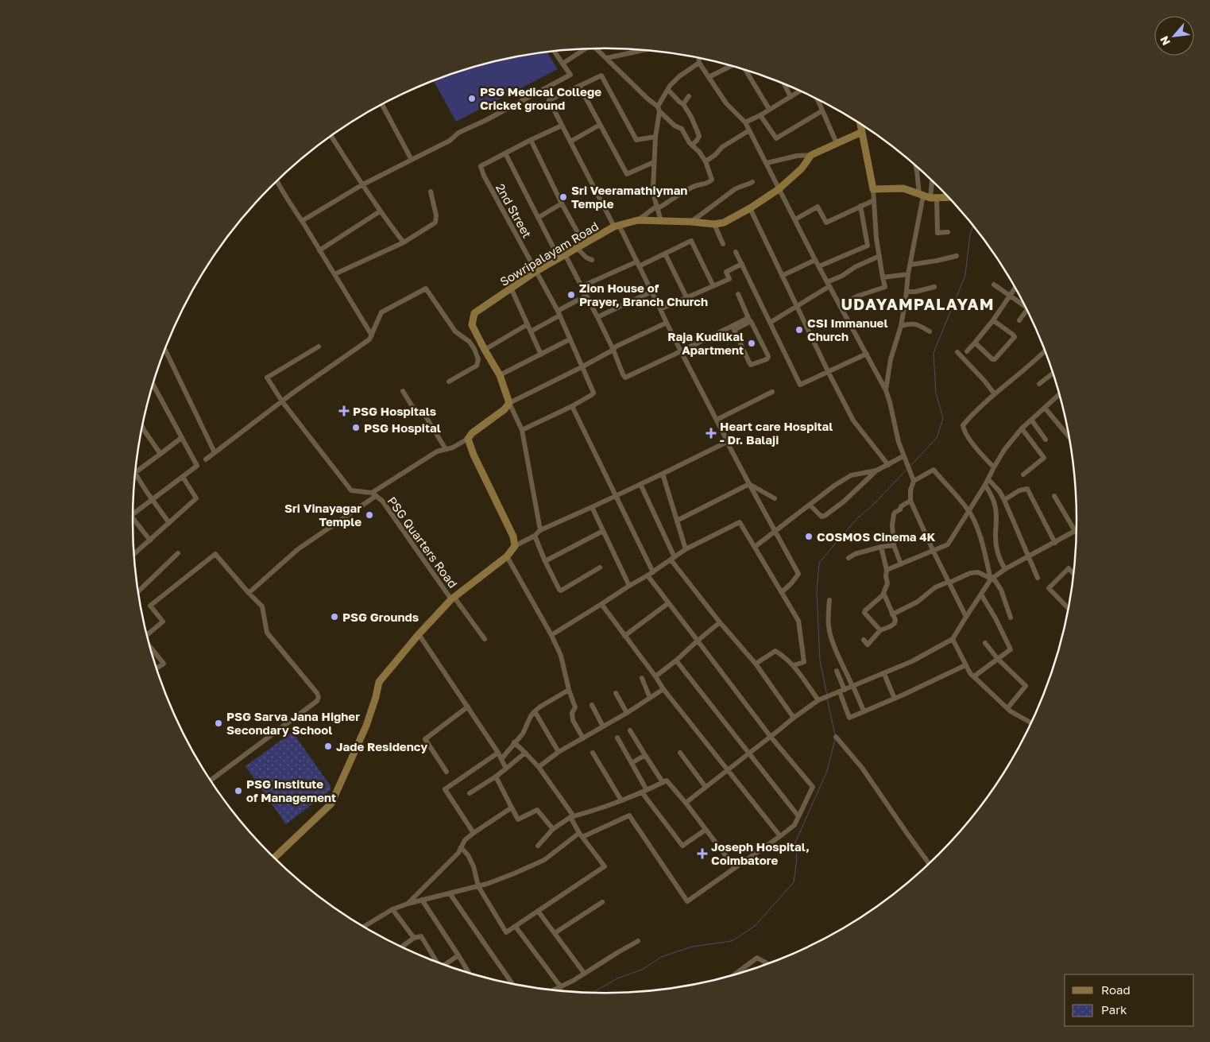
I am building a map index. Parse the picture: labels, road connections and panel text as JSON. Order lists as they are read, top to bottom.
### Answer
{
  "streets": {
    "street": ["2nd Street", "Sowripalayam Road", "PSG Quarters Road"]
  },
  "crossings": [
    ["2nd Street", "Sowripalayam Road"]
  ],
  "districts": ["UDAYAMPALAYAM"],
  "places": {
    "other": [
      "PSG Medical College Cricket ground",
      "Sri Veeramathiyman Temple",
      "Zion House of Prayer, Branch Church",
      "CSI Immanuel Church",
      "Raja Kudilkal Apartment",
      "PSG Hospital",
      "Sri Vinayagar Temple",
      "COSMOS Cinema 4K",
      "PSG Grounds",
      "PSG Sarva Jana Higher Secondary School",
      "Jade Residency",
      "PSG Institute of Management"
    ],
    "health": ["PSG Hospitals", "Heart care Hospital - Dr. Balaji", "Joseph Hospital, Coimbatore"]
  },
  "legend": ["Road", "Park"],
  "north": "bottom left"
}
